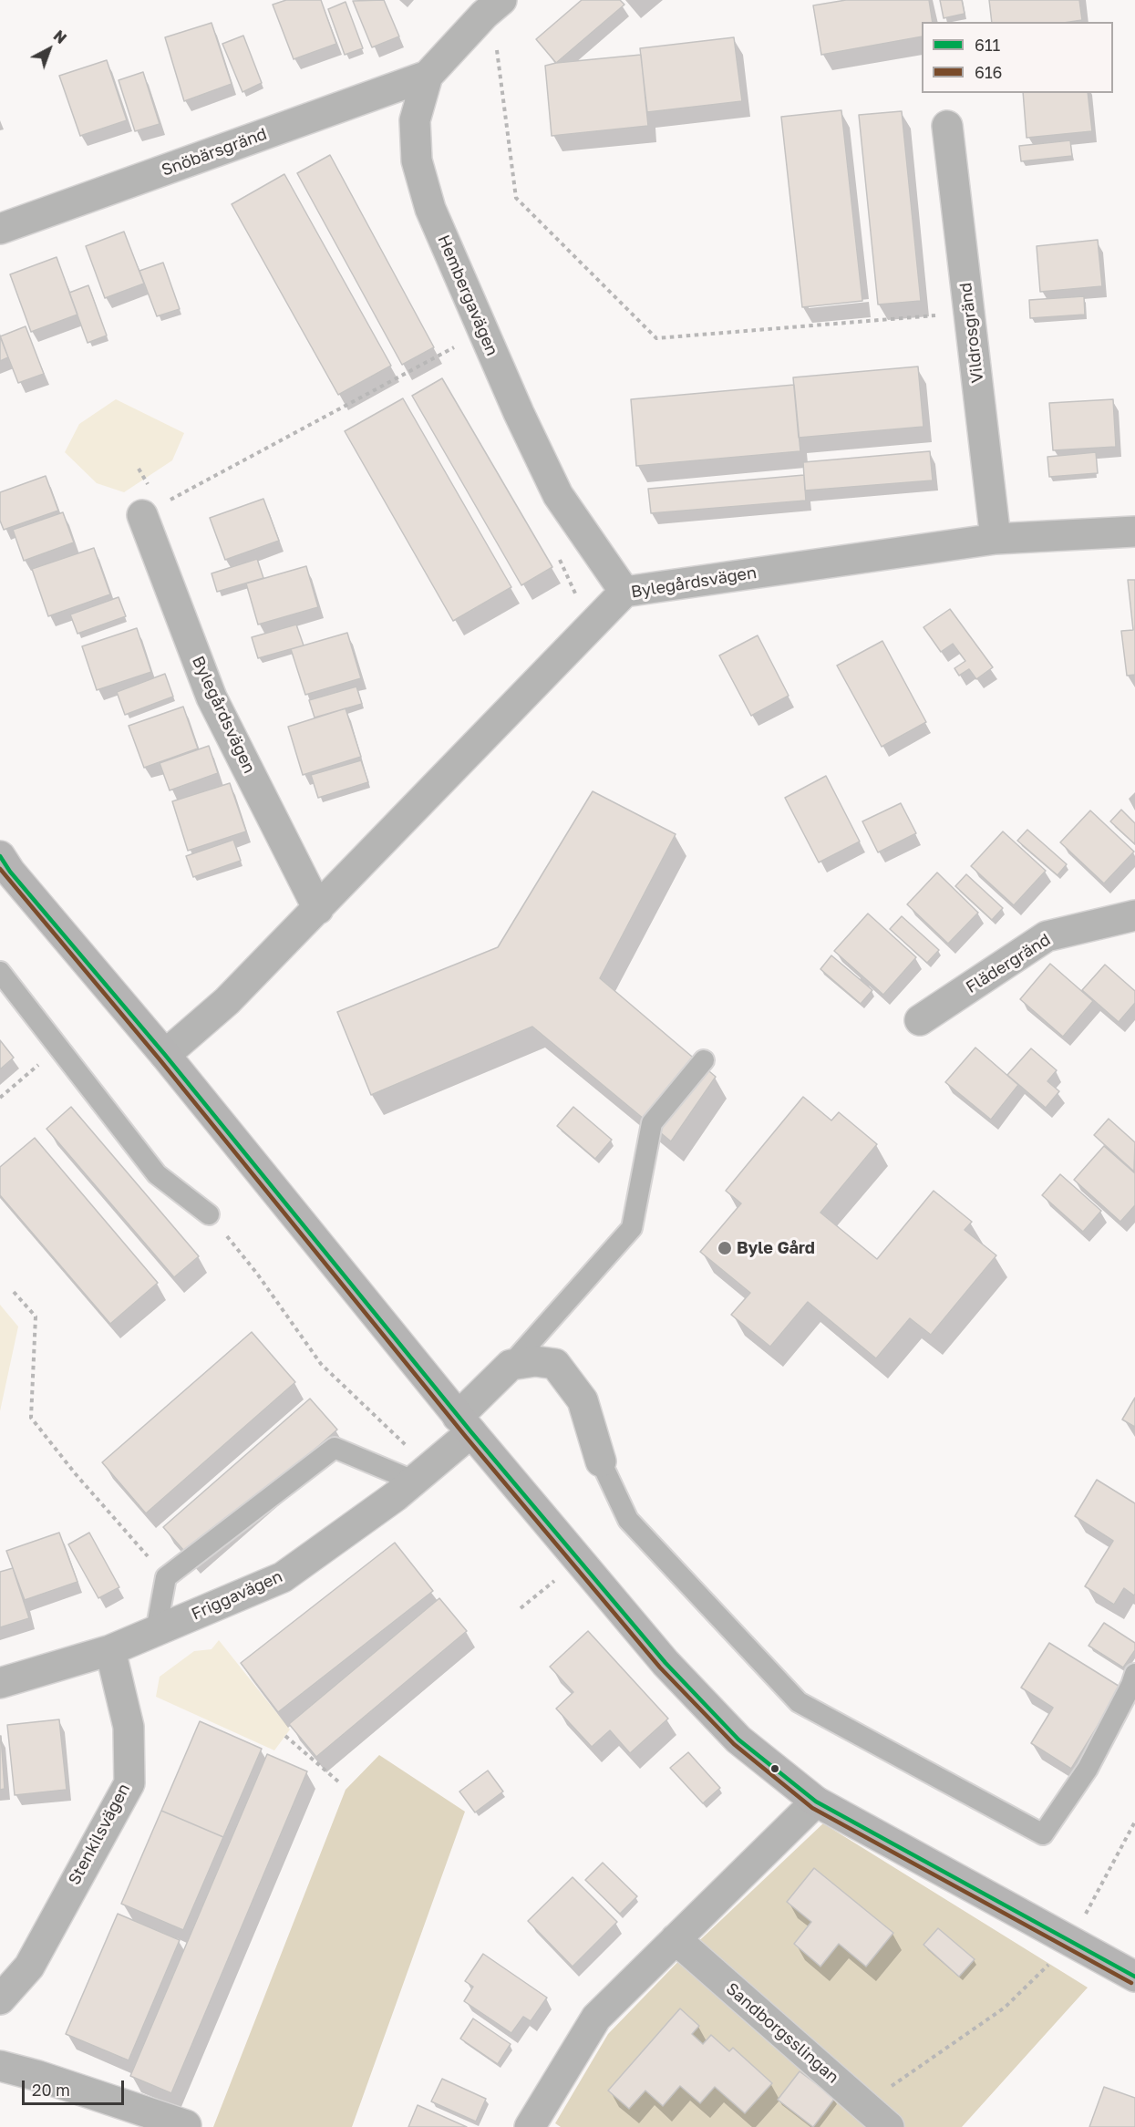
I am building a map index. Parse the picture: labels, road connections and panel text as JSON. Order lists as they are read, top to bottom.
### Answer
{
  "streets": {
    "street": [
      "Snöbärsgränd",
      "Hembergavägen",
      "Vildrosgränd",
      "Bylegårdsvägen",
      "Flädergränd",
      "Friggavägen",
      "Stenkilsvägen",
      "Sandborgsslingan"
    ]
  },
  "crossings": [
    ["Snöbärsgränd", "Hembergavägen"],
    ["Hembergavägen", "Bylegårdsvägen"],
    ["Vildrosgränd", "Bylegårdsvägen"],
    ["Friggavägen", "Stenkilsvägen"]
  ],
  "places": ["Byle Gård"],
  "lines": ["transit line 611", "transit line 616"],
  "legend": ["611", "616"],
  "scale_bar": "20 m",
  "north": "top right"
}
